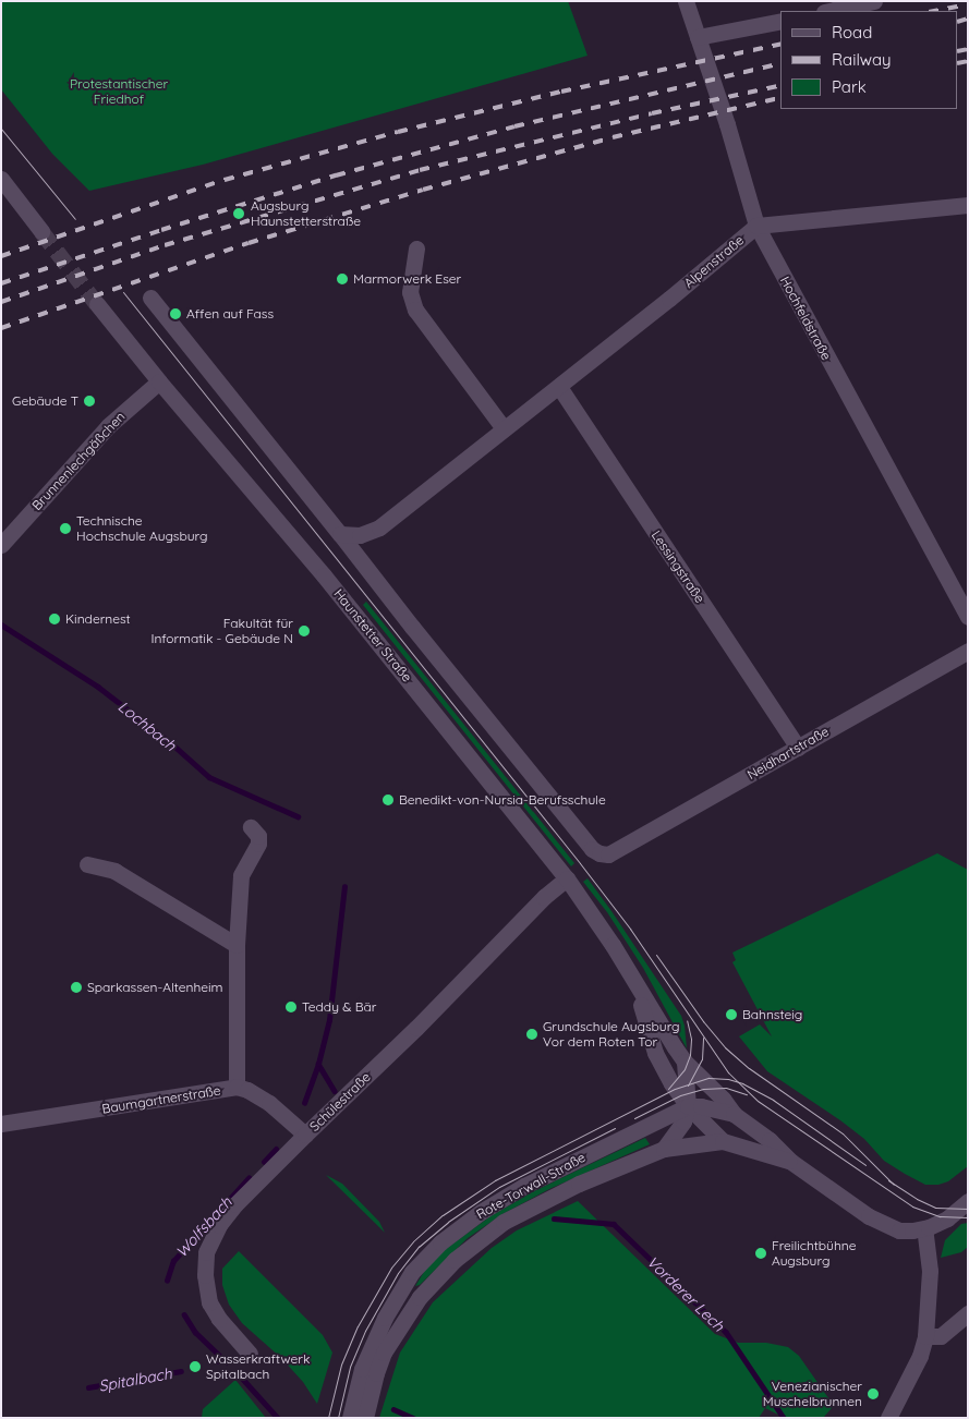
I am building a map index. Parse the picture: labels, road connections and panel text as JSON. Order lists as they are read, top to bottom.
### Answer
{
  "streets": {
    "street": [
      "Alpenstraße",
      "Hochfeldstraße",
      "Brunnenlechgäßchen",
      "Lessingstraße",
      "Haunstetter Straße",
      "Neidhartstraße",
      "Baumgartnerstraße",
      "Schülestraße",
      "Rote-Torwall-Straße"
    ]
  },
  "crossings": [
    ["Alpenstraße", "Hochfeldstraße"],
    ["Alpenstraße", "Lessingstraße"],
    ["Alpenstraße", "Neidhartstraße"],
    ["Brunnenlechgäßchen", "Haunstetter Straße"],
    ["Lessingstraße", "Neidhartstraße"],
    ["Haunstetter Straße", "Schülestraße"],
    ["Haunstetter Straße", "Rote-Torwall-Straße"],
    ["Baumgartnerstraße", "Schülestraße"]
  ],
  "water": [
    "Lochbach",
    "Wolfsbach",
    "Vorderer Lech",
    "Spitalbach"
  ],
  "parks": ["Protestantischer Friedhof"],
  "places": [
    "Augsburg Haunstetterstraße",
    "Marmorwerk Eser",
    "Affen auf Fass",
    "Gebäude T",
    "Technische Hochschule Augsburg",
    "Kindernest",
    "Fakultät für Informatik - Gebäude N",
    "Benedikt-von-Nursia-Berufsschule",
    "Sparkassen-Altenheim",
    "Teddy & Bär",
    "Bahnsteig",
    "Grundschule Augsburg Vor dem Roten Tor",
    "Freilichtbühne Augsburg",
    "Wasserkraftwerk Spitalbach",
    "Venezianischer Muschelbrunnen"
  ],
  "legend": ["Road", "Railway", "Park"]
}
